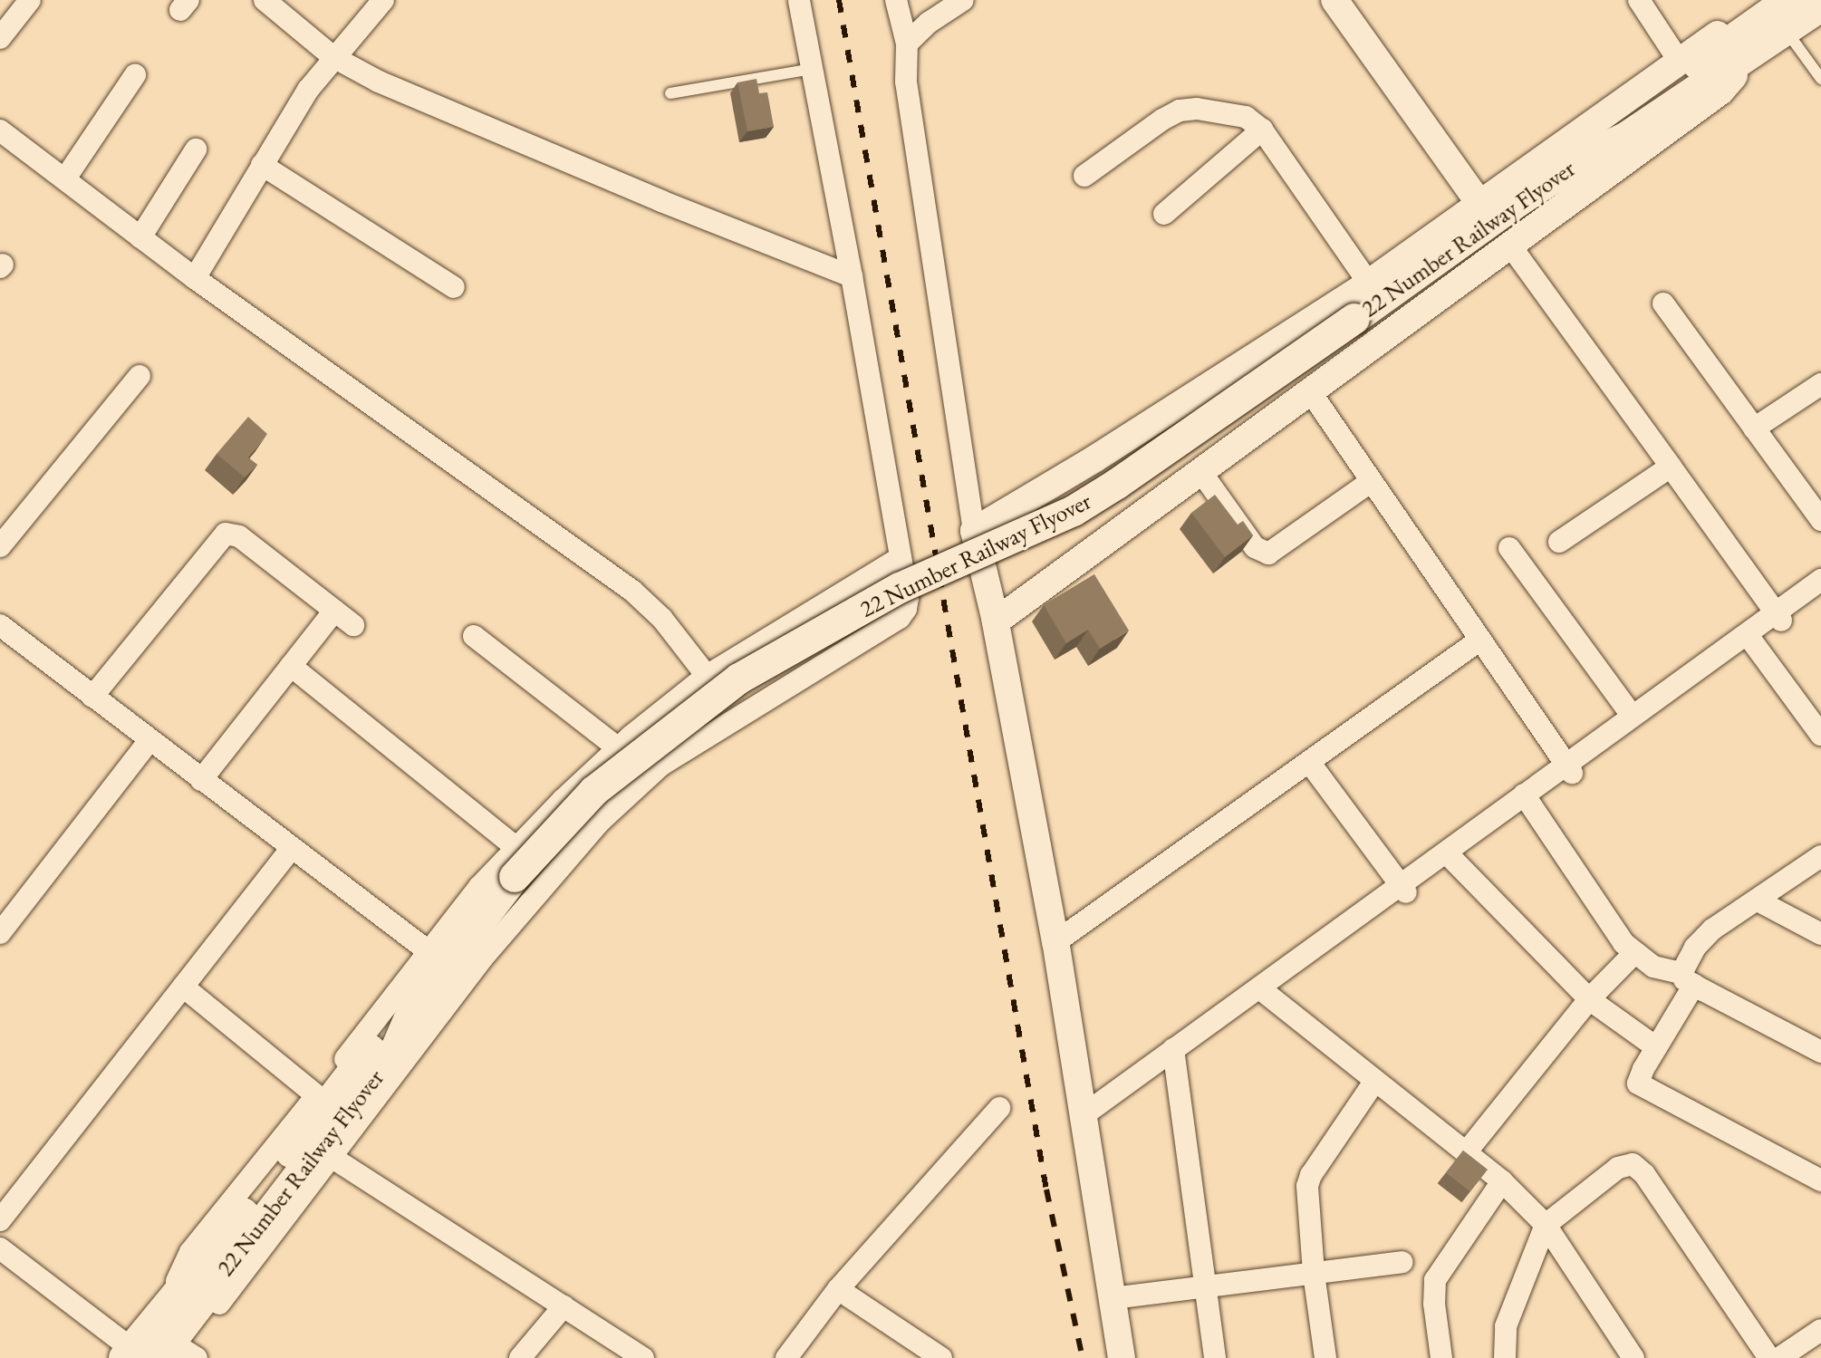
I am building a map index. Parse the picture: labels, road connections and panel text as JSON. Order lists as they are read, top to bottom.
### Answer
{
  "streets": {
    "main road": ["22 Number Railway Flyover"]
  }
}
